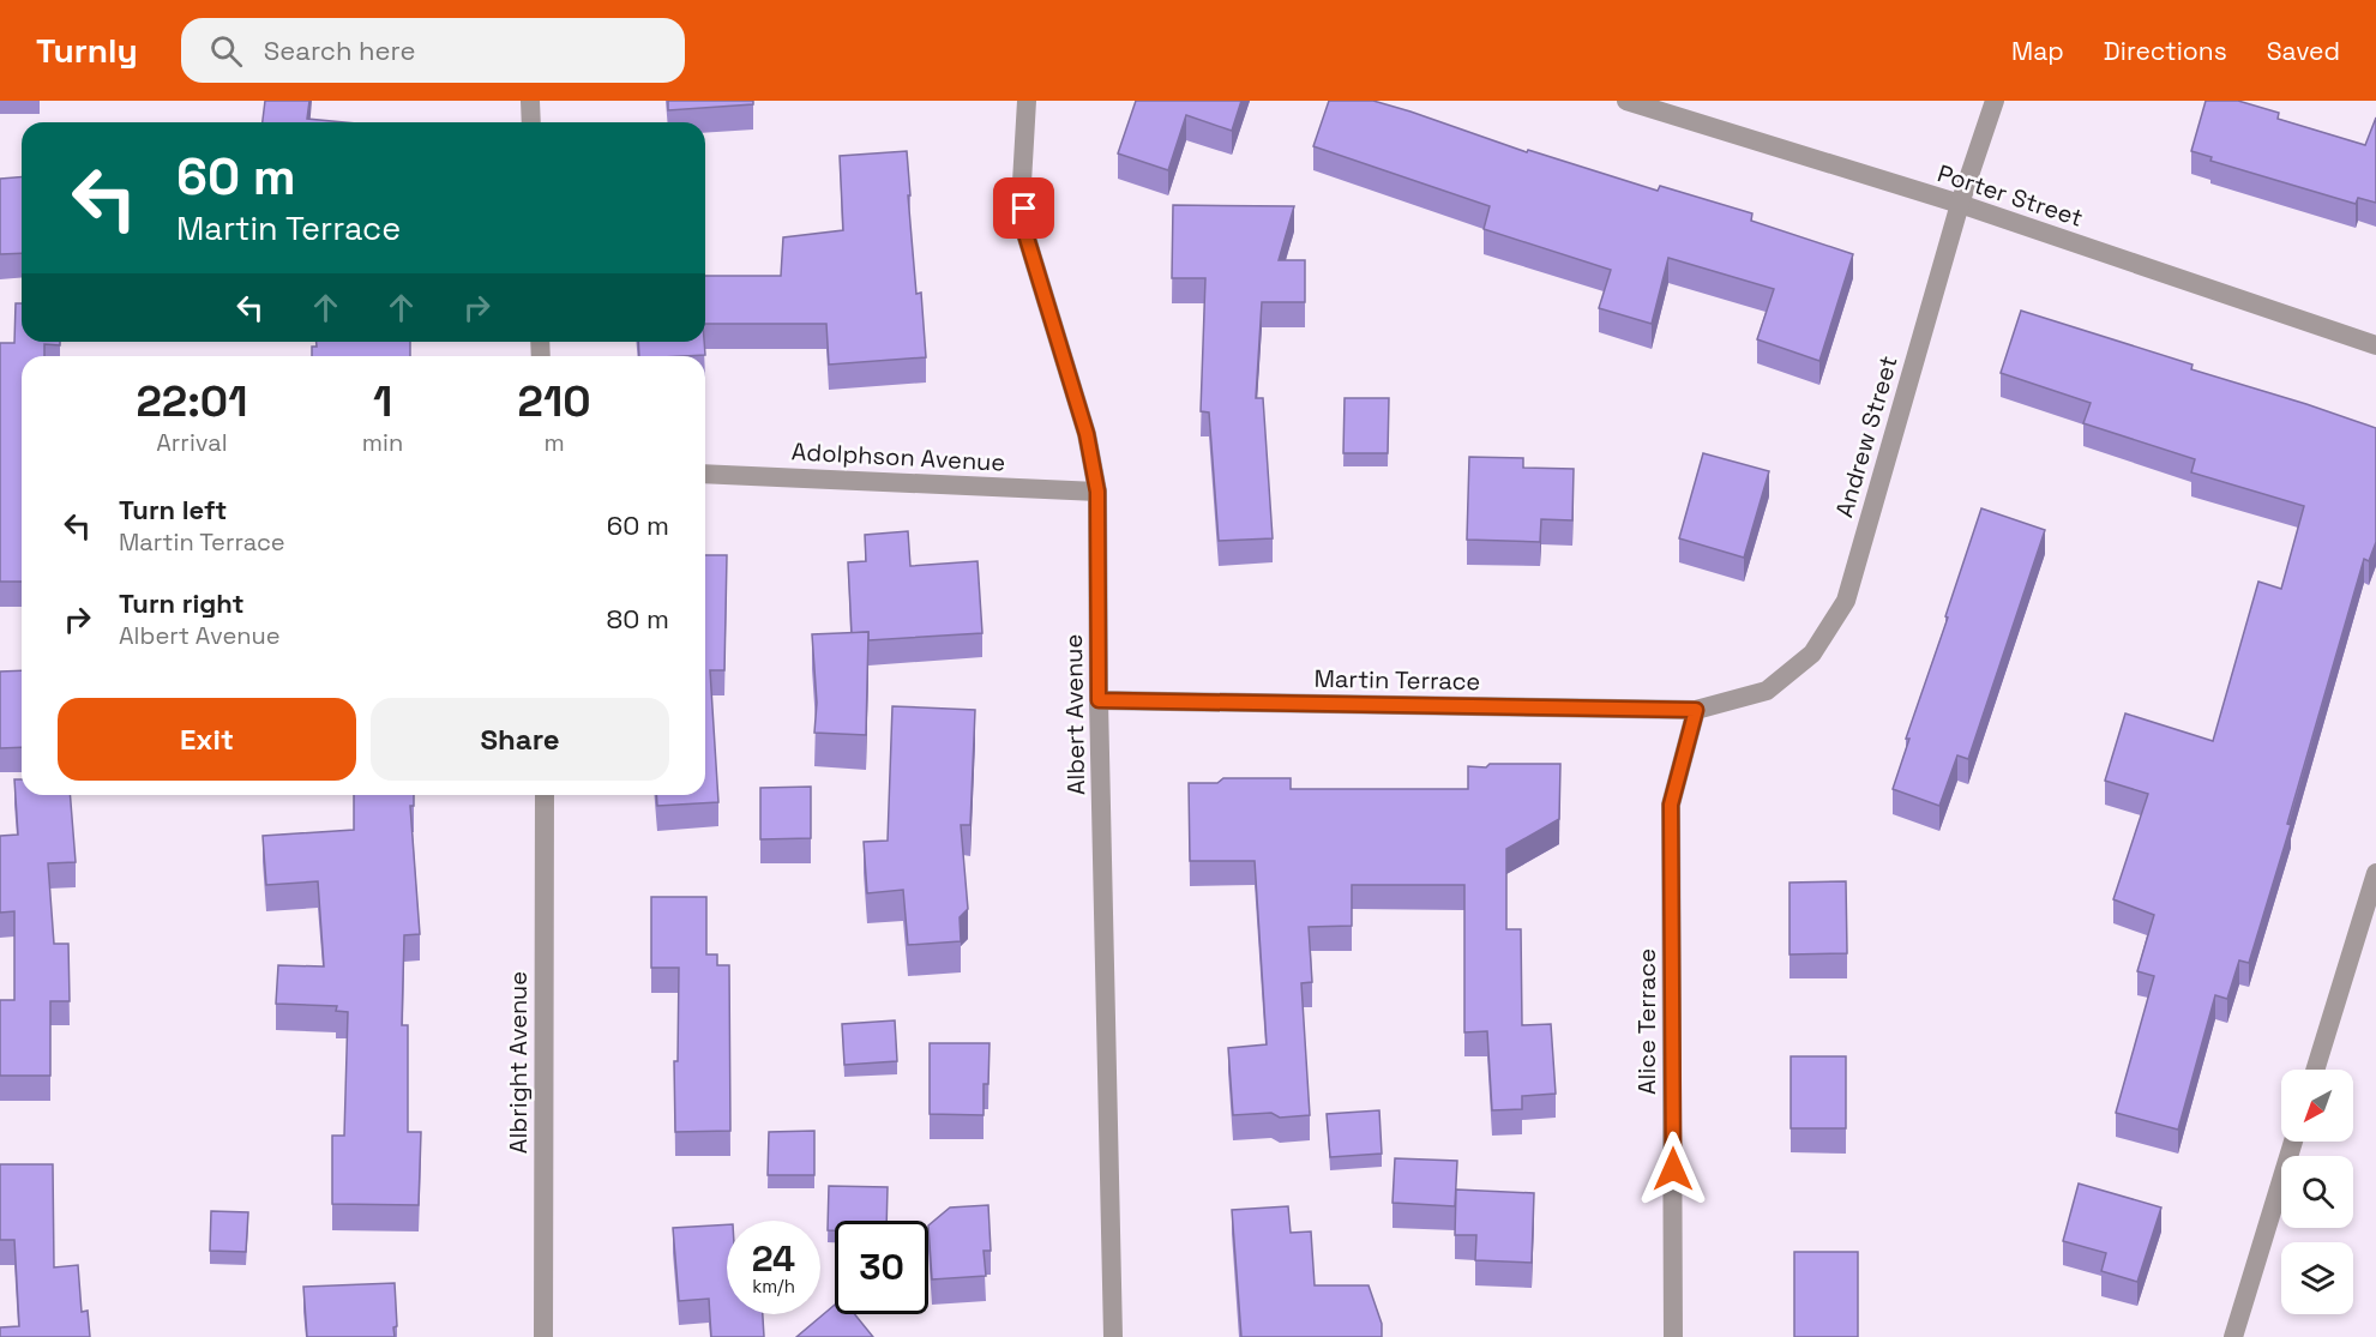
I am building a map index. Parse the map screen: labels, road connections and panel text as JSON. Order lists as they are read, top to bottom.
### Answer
{
  "streets": {
    "street": [
      "Porter Street",
      "Andrew Street",
      "Adolphson Avenue",
      "Martin Terrace",
      "Albert Avenue",
      "Alice Terrace",
      "Albright Avenue"
    ]
  },
  "crossings": [
    ["Porter Street", "Andrew Street"],
    ["Andrew Street", "Martin Terrace"],
    ["Andrew Street", "Alice Terrace"],
    ["Adolphson Avenue", "Albert Avenue"],
    ["Martin Terrace", "Albert Avenue"],
    ["Martin Terrace", "Alice Terrace"]
  ],
  "north": "bottom left",
  "page": {
    "header": "Turnly",
    "search": "Search here",
    "nav": ["Map", "Directions", "Saved"],
    "turn": ["60 m", "Martin Terrace"],
    "eta": [
      "22:01",
      "Arrival",
      "1",
      "min",
      "210",
      "m"
    ],
    "list": [
      {
        "name": "Turn left",
        "note": "Martin Terrace",
        "value": "60 m"
      },
      {
        "name": "Turn right",
        "note": "Albert Avenue",
        "value": "80 m"
      }
    ],
    "buttons": ["Exit", "Share"],
    "speed": "24 km/h",
    "limit": "30"
  }
}
